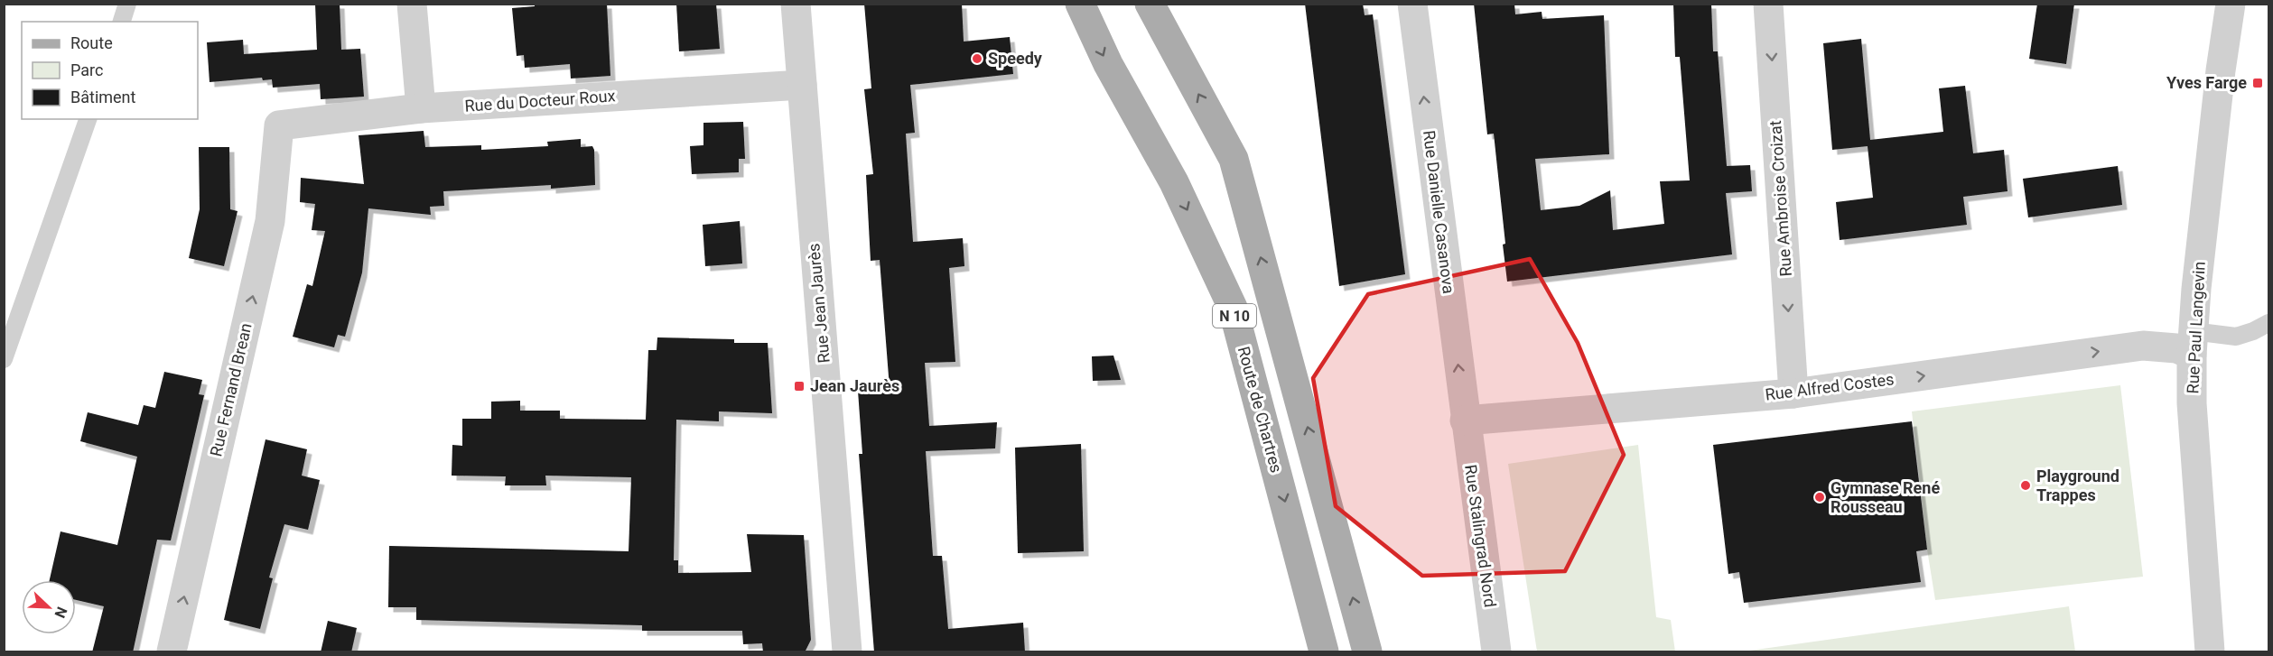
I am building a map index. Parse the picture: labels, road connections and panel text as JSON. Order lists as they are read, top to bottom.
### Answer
{
  "streets": {
    "main road": ["N 10", "Route de Chartres"],
    "street": [
      "Rue du Docteur Roux",
      "Rue Ambroise Croizat",
      "Rue Danielle Casanova",
      "Rue Jean Jaurès",
      "Rue Paul Langevin",
      "Rue Alfred Costes",
      "Rue Fernand Brean",
      "Rue Stalingrad Nord"
    ]
  },
  "crossings": [
    ["Rue du Docteur Roux", "Rue Jean Jaurès"],
    ["Rue du Docteur Roux", "Rue Fernand Brean"],
    ["Rue Ambroise Croizat", "Rue Alfred Costes"],
    ["Rue Danielle Casanova", "Rue Alfred Costes"],
    ["Rue Danielle Casanova", "Rue Stalingrad Nord"],
    ["Rue Paul Langevin", "Rue Alfred Costes"],
    ["Rue Alfred Costes", "Rue Stalingrad Nord"]
  ],
  "one_way": [
    "Rue Ambroise Croizat",
    "Rue Danielle Casanova",
    "Rue Alfred Costes",
    "Rue Fernand Brean"
  ],
  "places": {
    "other": ["Speedy", "Playground Trappes", "Gymnase René Rousseau"],
    "transit": ["Yves Farge", "Jean Jaurès"]
  },
  "legend": ["Route", "Parc", "Bâtiment"],
  "north": "bottom right"
}
